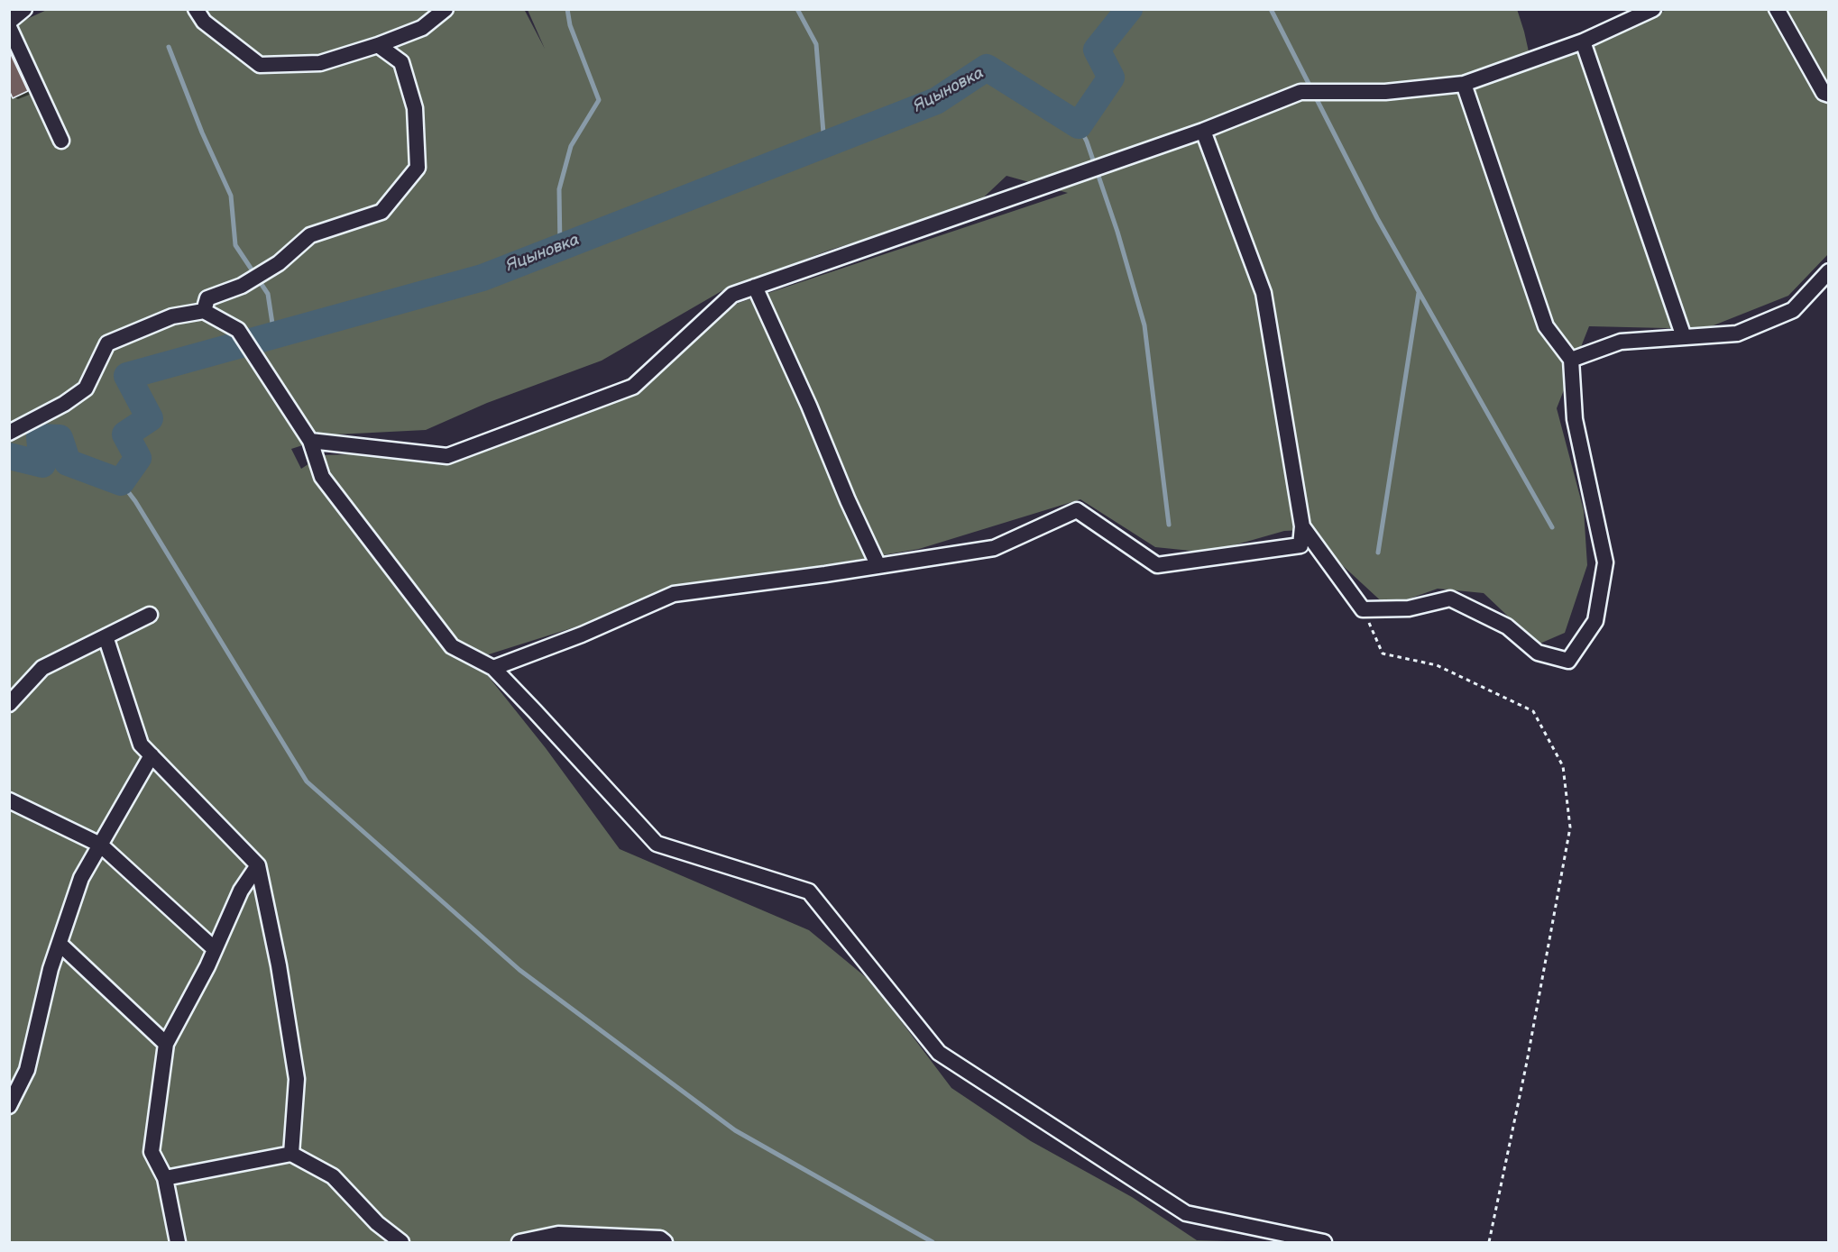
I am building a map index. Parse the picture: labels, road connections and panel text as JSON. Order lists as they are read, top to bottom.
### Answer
{
  "water": ["Яцыновка"]
}
